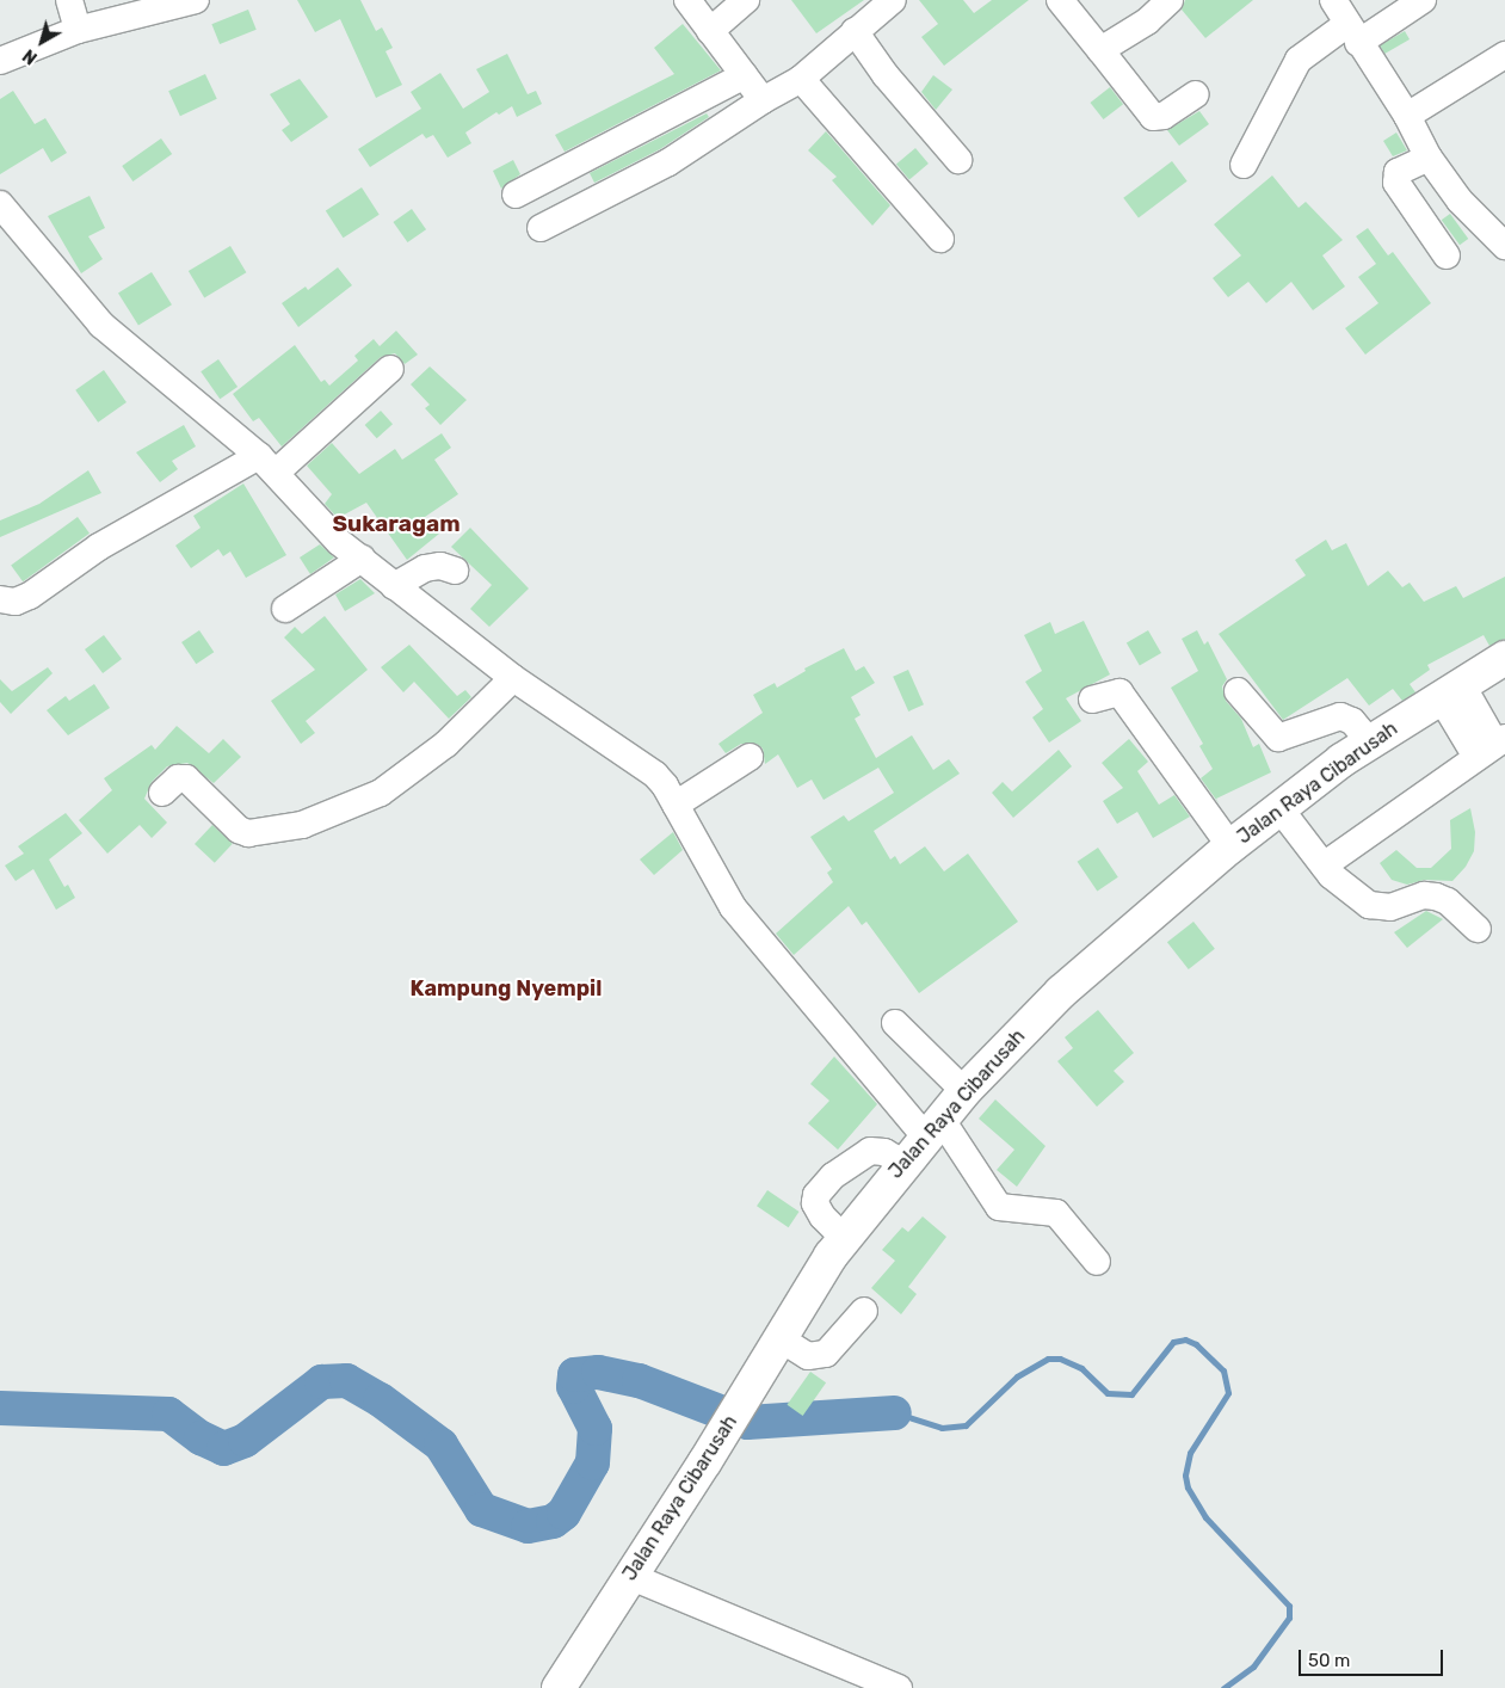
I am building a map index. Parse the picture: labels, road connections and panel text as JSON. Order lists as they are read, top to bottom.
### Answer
{
  "streets": {
    "main road": ["Jalan Raya Cibarusah"]
  },
  "districts": ["Sukaragam", "Kampung Nyempil"],
  "scale_bar": "50 m",
  "north": "bottom left"
}
